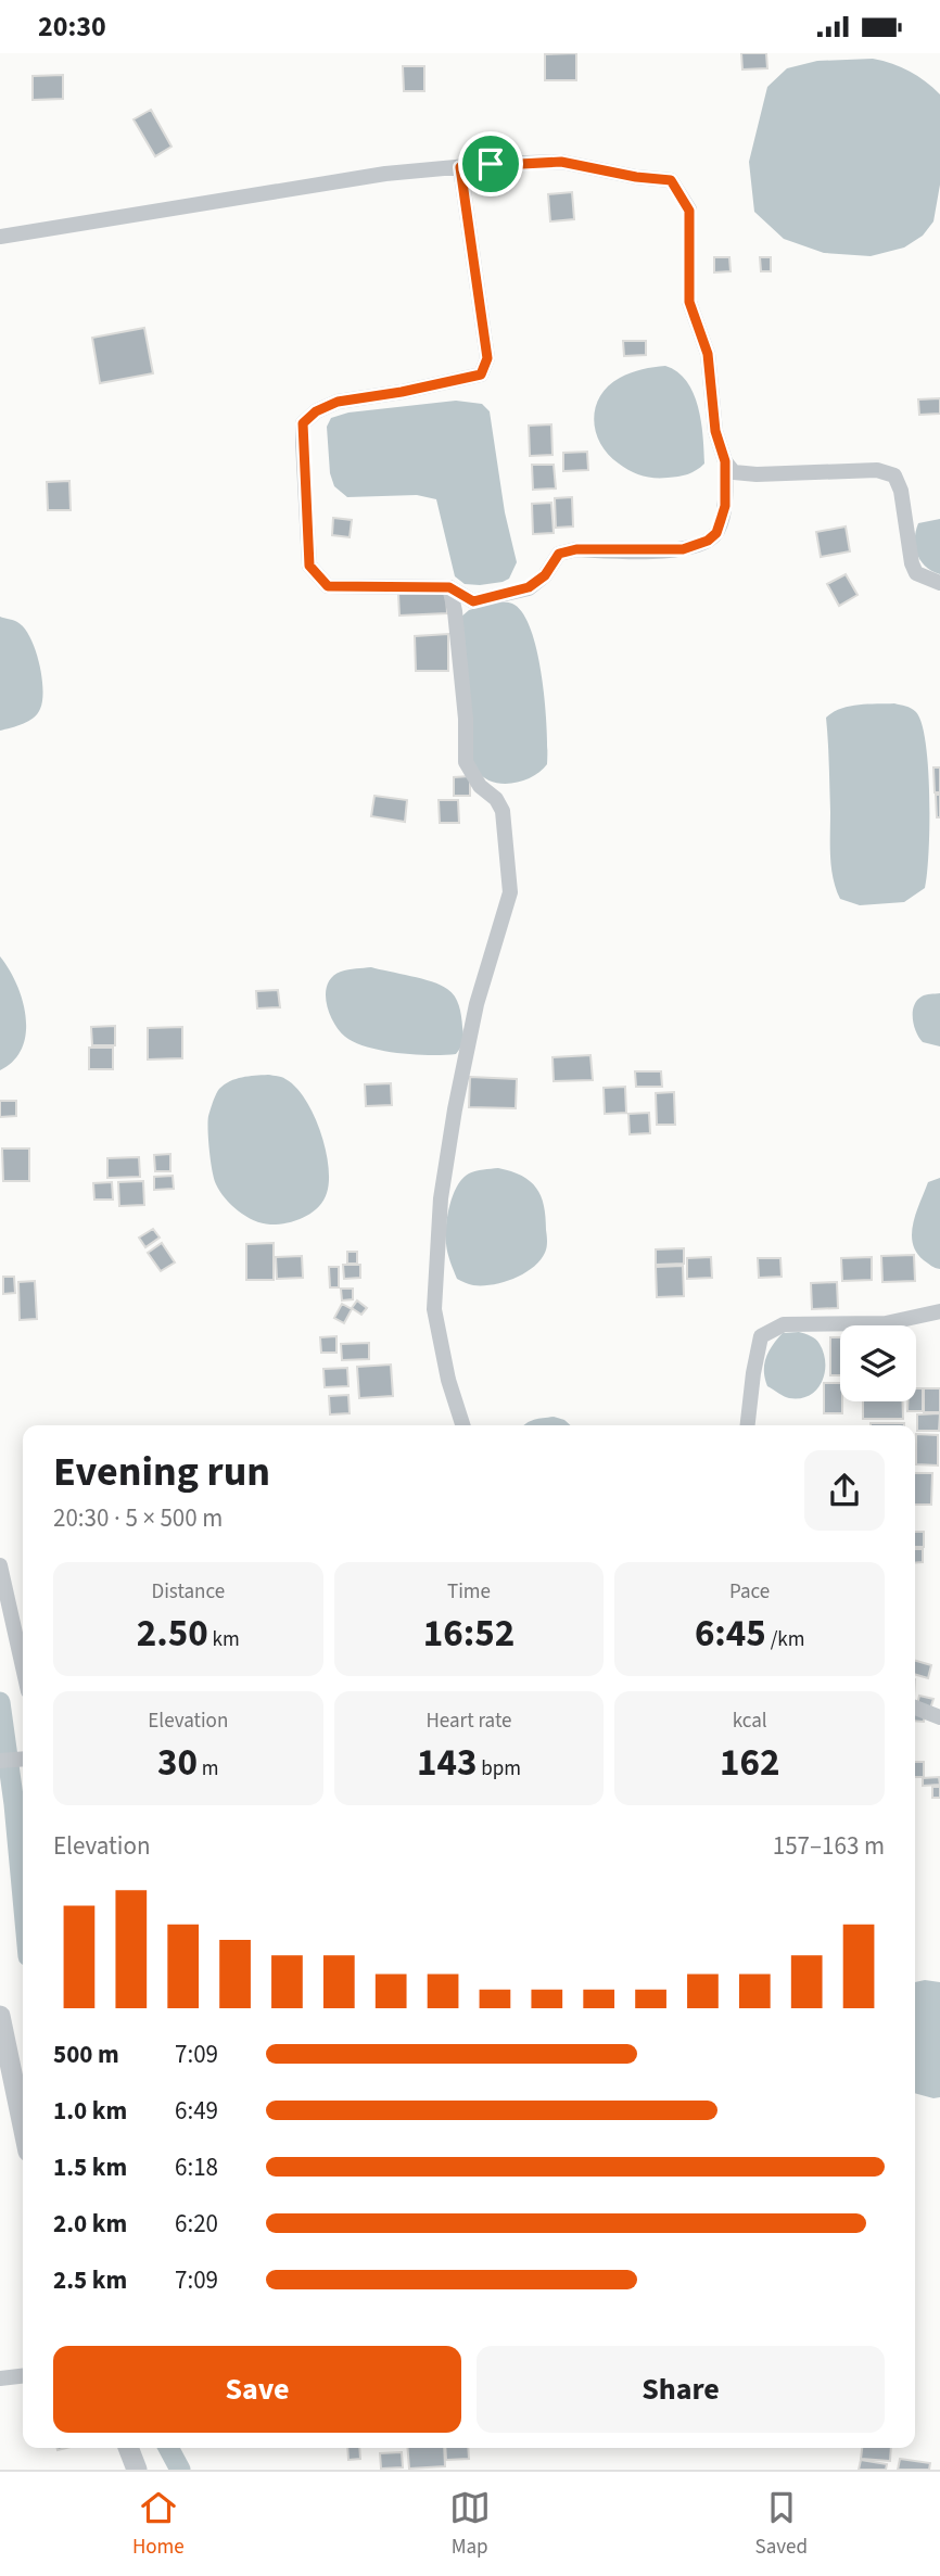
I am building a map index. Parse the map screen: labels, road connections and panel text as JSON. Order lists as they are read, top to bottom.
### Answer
{
  "page": {
    "status": "20:30",
    "heading": ["Evening run", "20:30 · 5 × 500 m"],
    "stats": [
      ["Distance", "2.50 km"],
      ["Time", "16:52"],
      ["Pace", "6:45 /km"],
      ["Elevation", "30 m"],
      ["Heart rate", "143 bpm"],
      ["kcal", "162"]
    ],
    "chart": ["Elevation", "157–163 m"],
    "list": [
      {
        "name": "500 m",
        "note": "7:09"
      },
      {
        "name": "1.0 km",
        "note": "6:49"
      },
      {
        "name": "1.5 km",
        "note": "6:18"
      },
      {
        "name": "2.0 km",
        "note": "6:20"
      },
      {
        "name": "2.5 km",
        "note": "7:09"
      }
    ],
    "buttons": ["Save", "Share"],
    "tabs": ["Home", "Map", "Saved"]
  }
}
